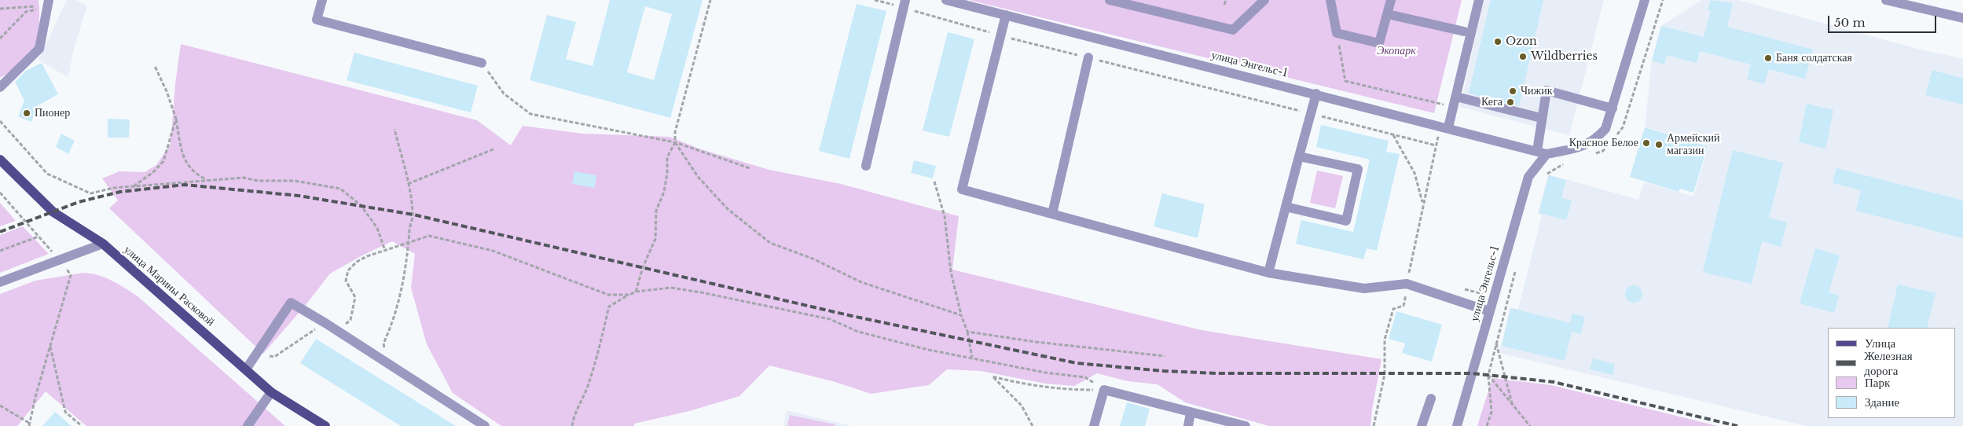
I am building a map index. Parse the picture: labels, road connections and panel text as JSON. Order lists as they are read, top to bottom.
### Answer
{
  "streets": {
    "main road": ["улица Марины Расковой"],
    "street": ["улица Энгельс-1"]
  },
  "parks": ["Экопарк"],
  "places": [
    "Ozon",
    "Wildberries",
    "Баня солдатская",
    "Чижик",
    "Кега",
    "Пионер",
    "Красное Белое",
    "Армейский магазин"
  ],
  "legend": [
    "Улица",
    "Железная дорога",
    "Парк",
    "Здание"
  ],
  "scale_bar": "50 m"
}
